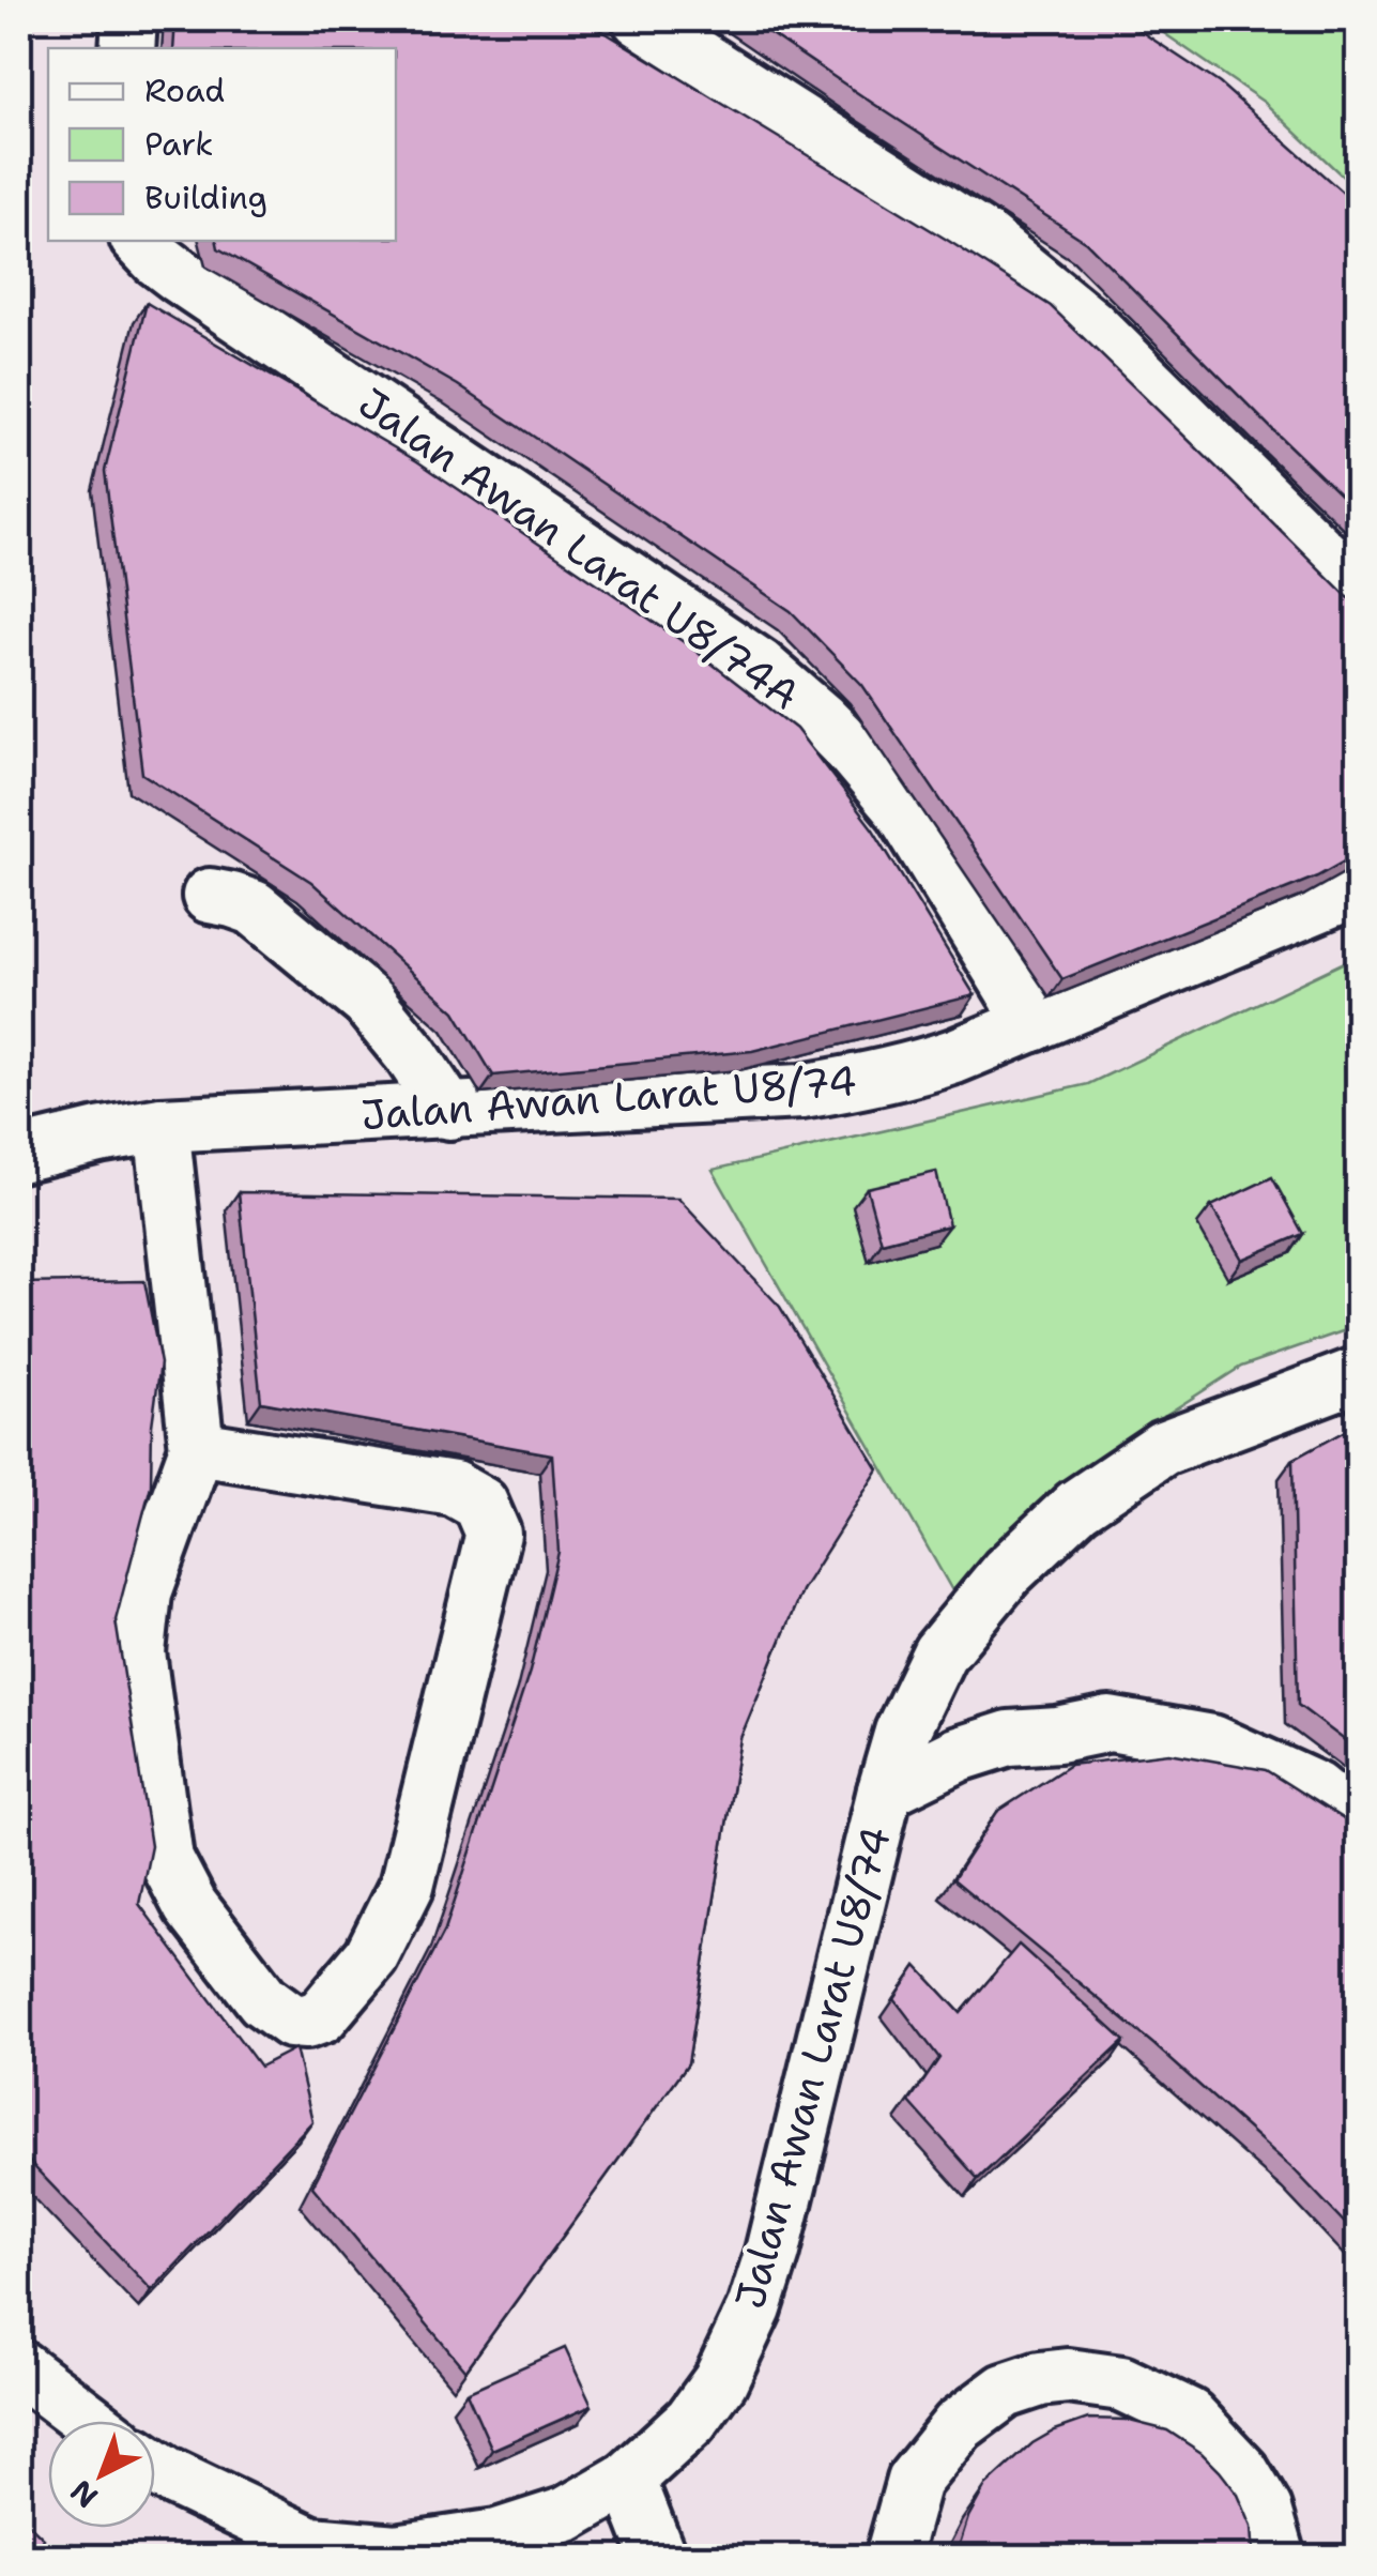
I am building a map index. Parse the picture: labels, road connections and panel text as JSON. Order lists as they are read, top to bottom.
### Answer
{
  "streets": {
    "street": ["Jalan Awan Larat U8/74A", "Jalan Awan Larat U8/74"]
  },
  "crossings": [
    ["Jalan Awan Larat U8/74A", "Jalan Awan Larat U8/74"]
  ],
  "legend": ["Road", "Park", "Building"],
  "north": "bottom left"
}
